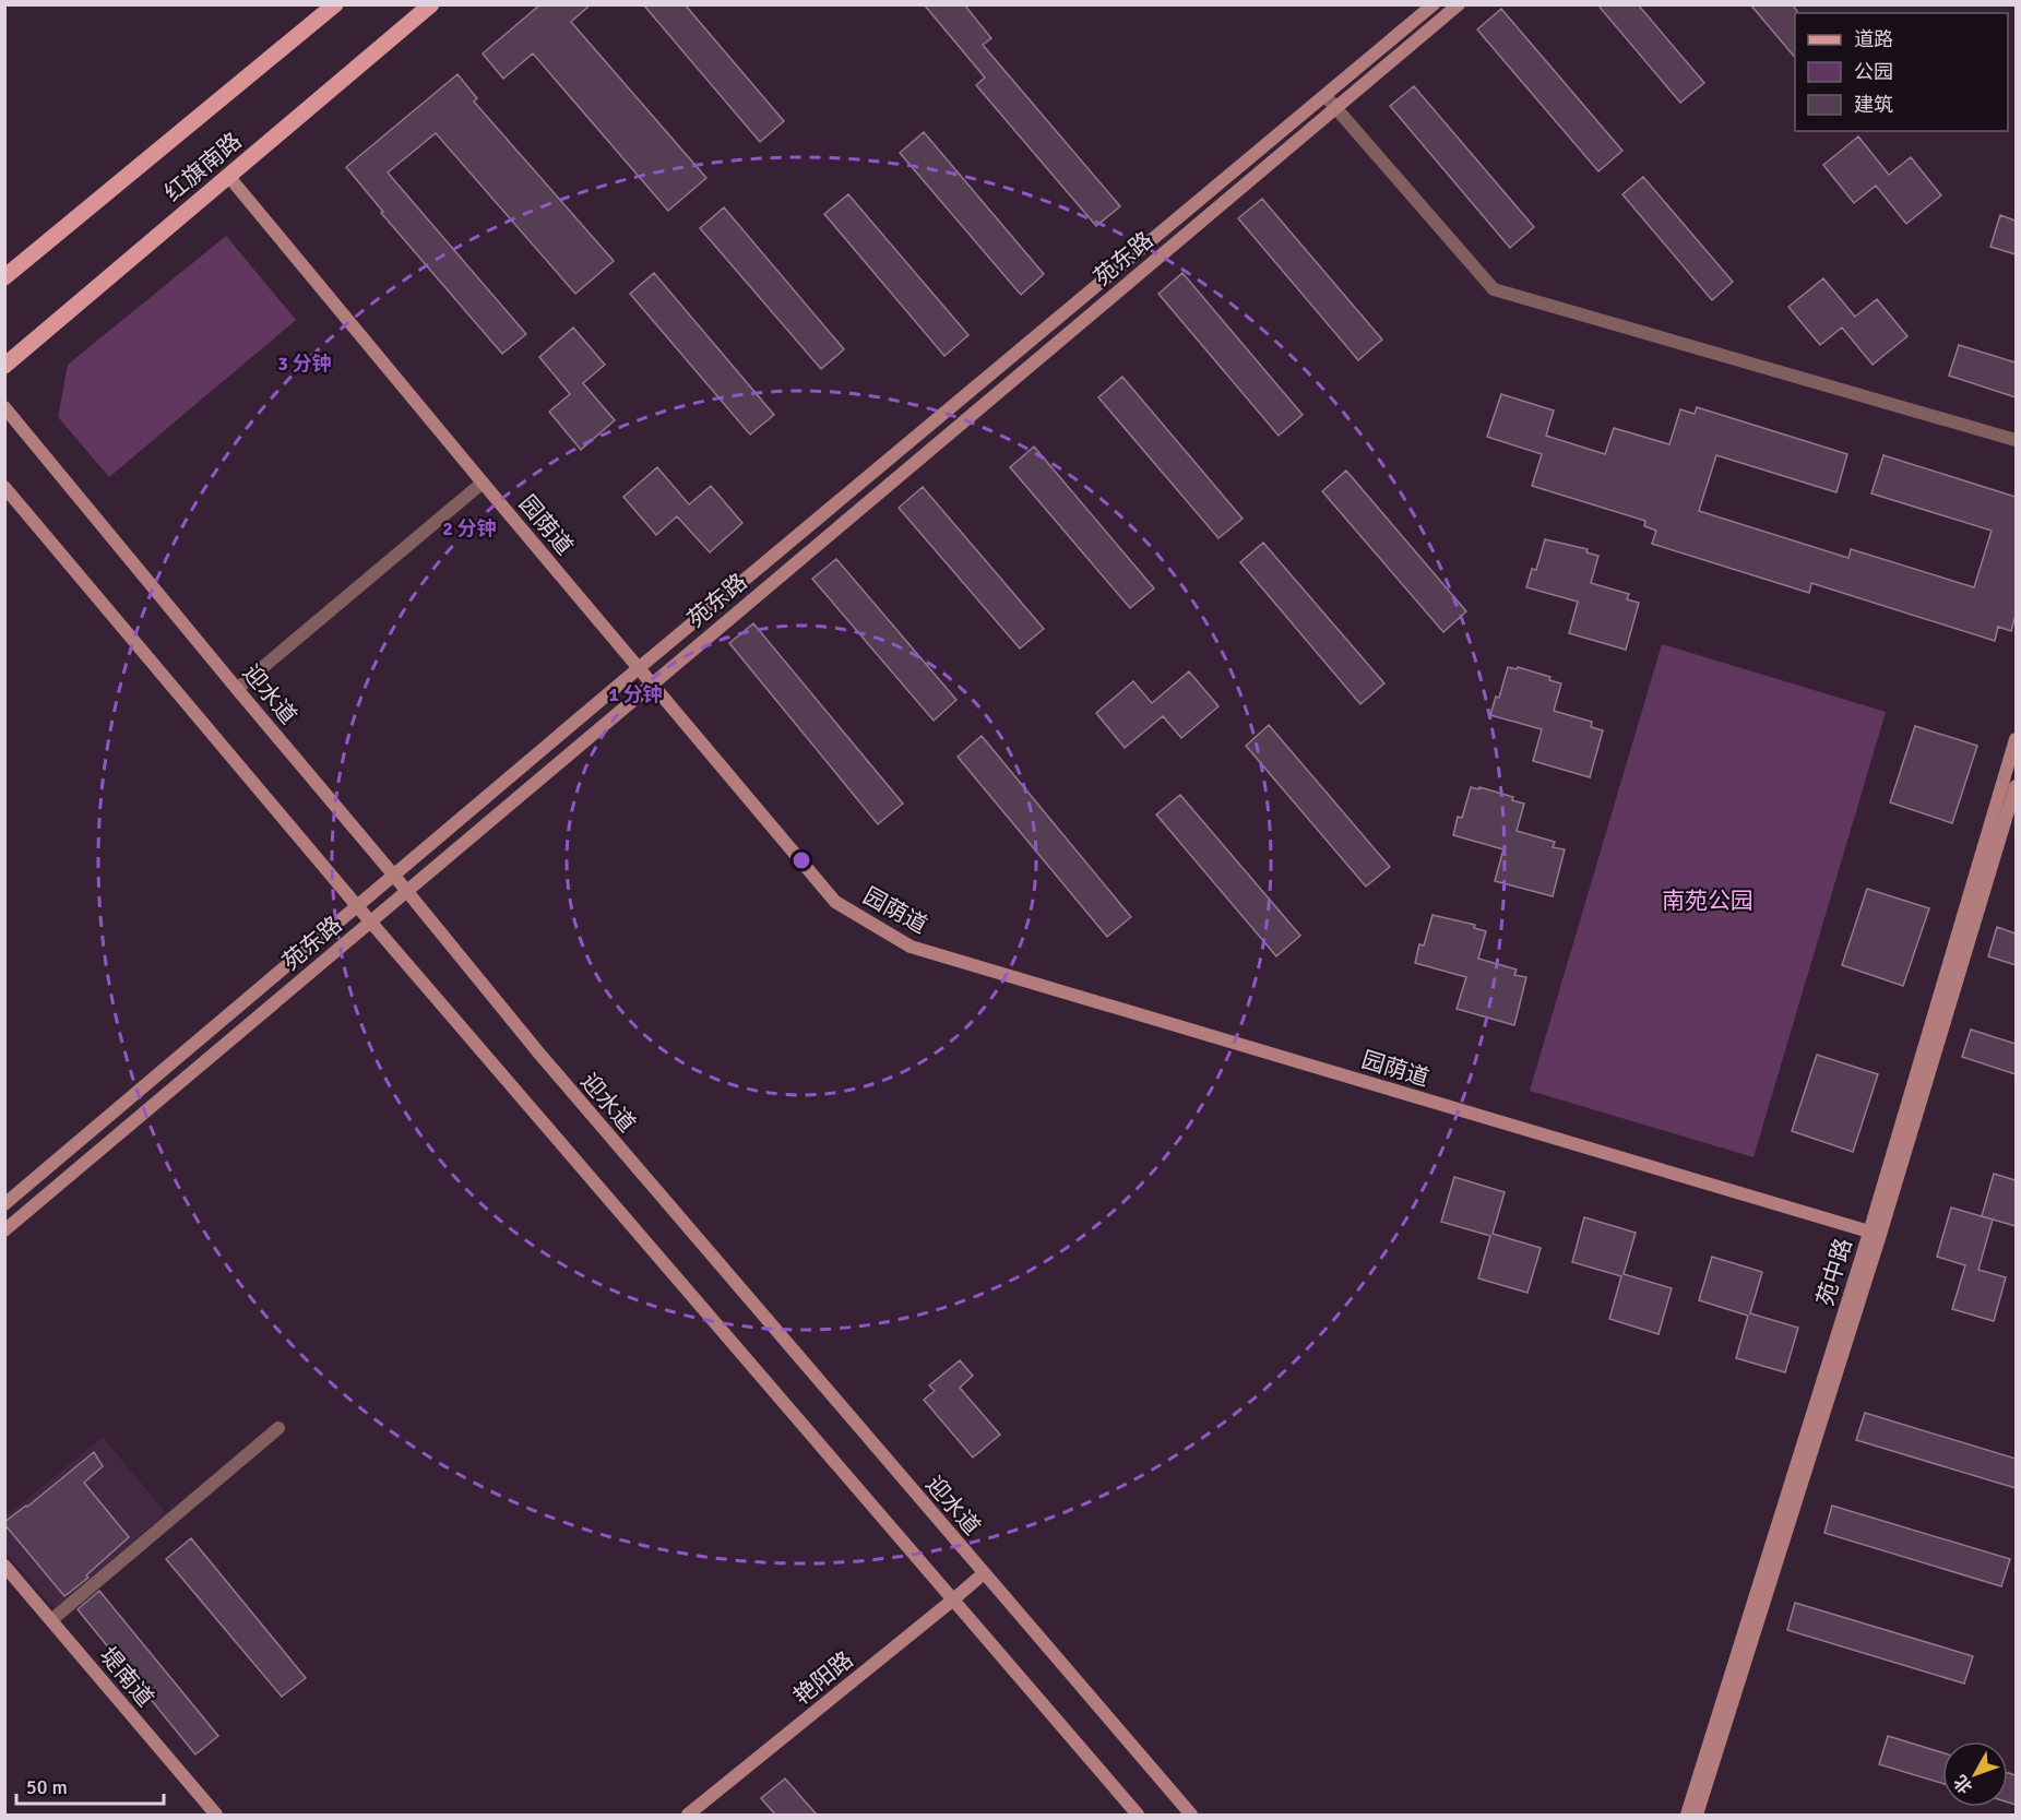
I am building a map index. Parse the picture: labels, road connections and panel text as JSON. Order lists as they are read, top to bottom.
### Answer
{
  "streets": {
    "main road": ["红旗南路"],
    "street": [
      "苑东路",
      "园荫道",
      "迎水道",
      "苑中路",
      "堤南道",
      "艳阳路"
    ]
  },
  "crossings": [
    ["红旗南路", "园荫道"],
    ["苑东路", "园荫道"],
    ["苑东路", "迎水道"],
    ["园荫道", "苑中路"],
    ["迎水道", "艳阳路"]
  ],
  "parks": ["南苑公园"],
  "legend": ["道路", "公园", "建筑"],
  "scale_bar": "50 m",
  "north": "bottom left",
  "rings": ["3 分钟", "2 分钟", "1 分钟"]
}
